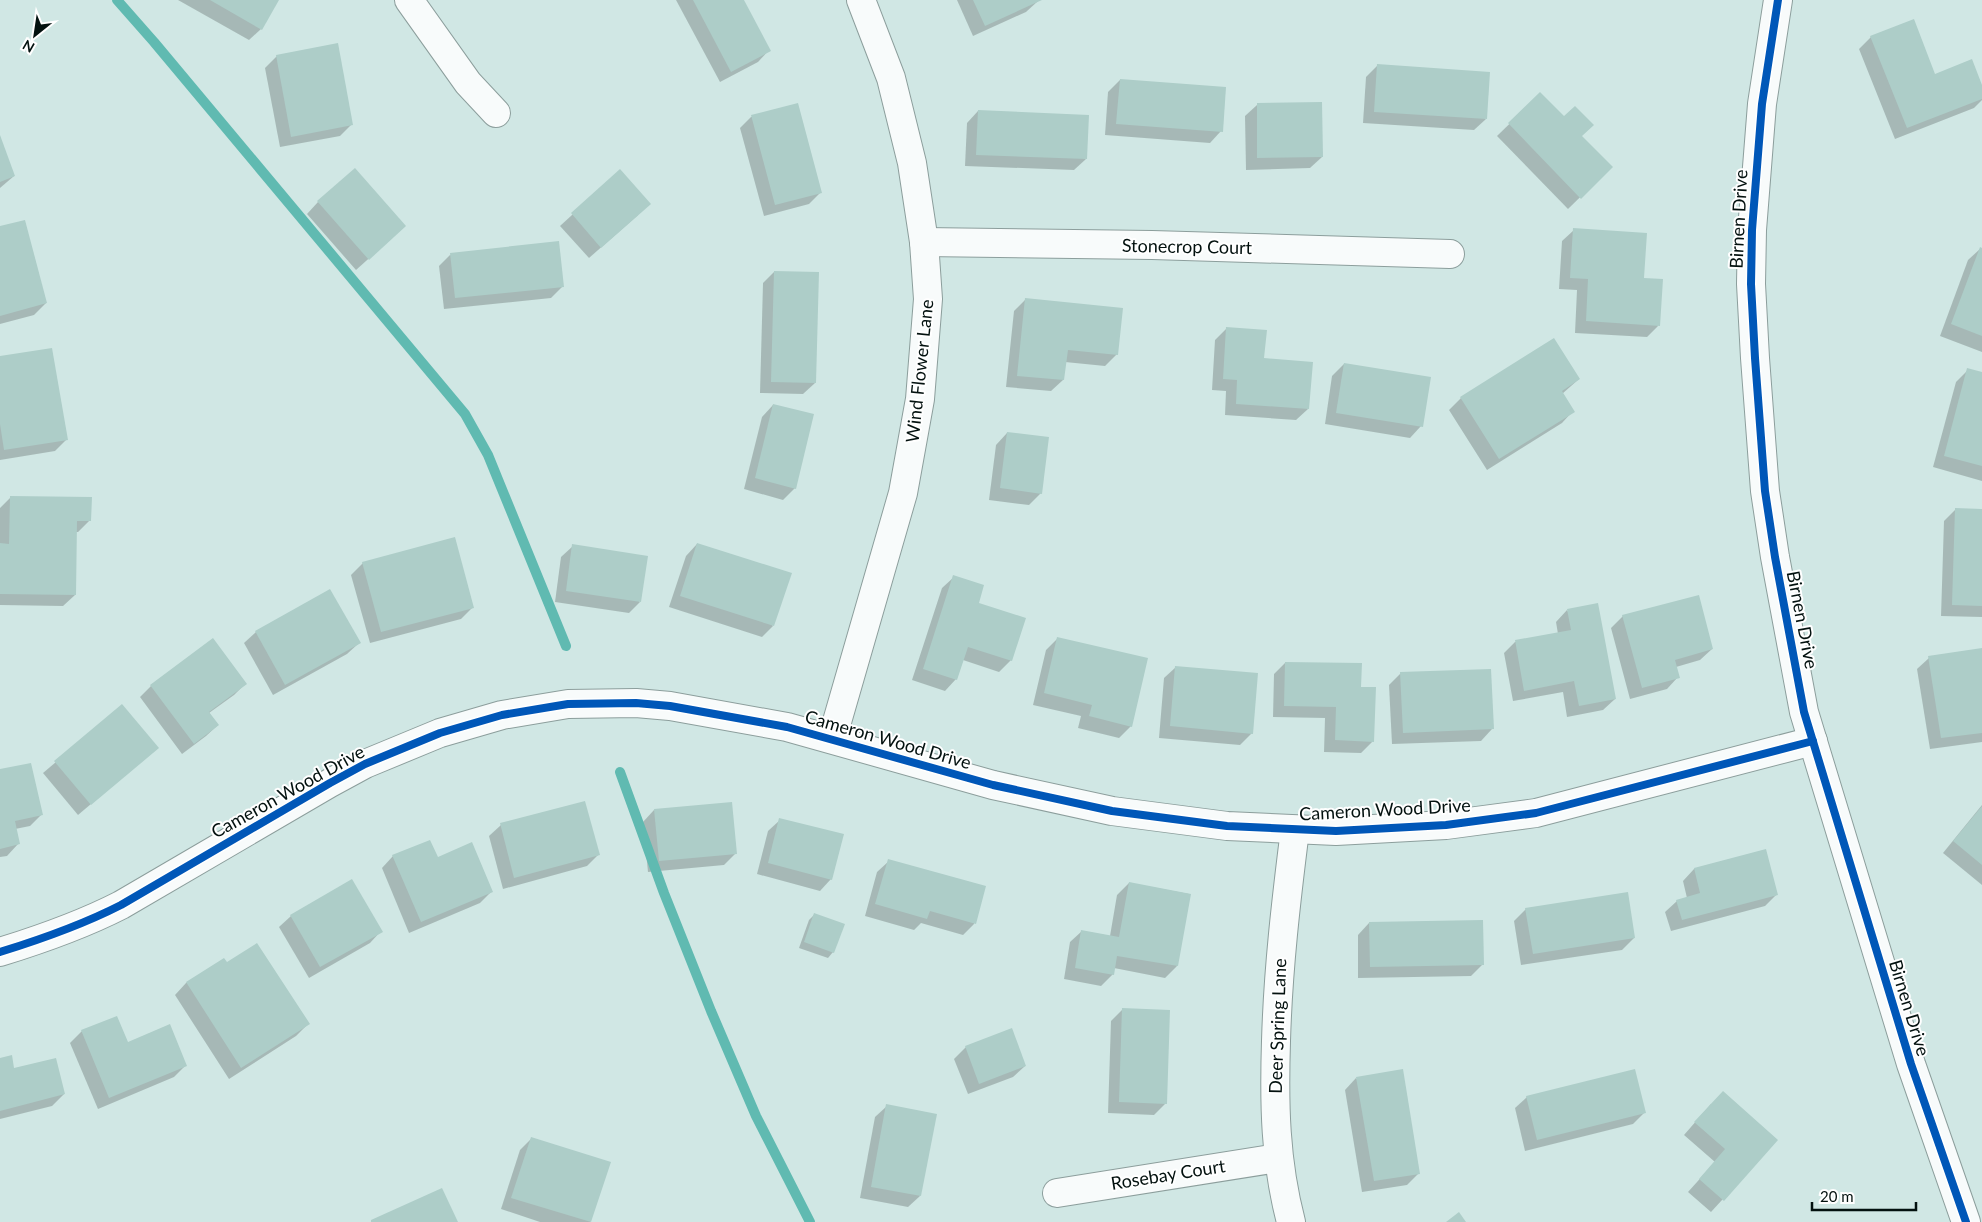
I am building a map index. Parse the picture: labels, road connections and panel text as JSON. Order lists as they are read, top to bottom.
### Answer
{
  "streets": {
    "street": [
      "Birnen Drive",
      "Stonecrop Court",
      "Wind Flower Lane",
      "Cameron Wood Drive",
      "Deer Spring Lane",
      "Rosebay Court"
    ]
  },
  "crossings": [
    ["Birnen Drive", "Cameron Wood Drive"],
    ["Stonecrop Court", "Wind Flower Lane"],
    ["Wind Flower Lane", "Cameron Wood Drive"],
    ["Cameron Wood Drive", "Deer Spring Lane"],
    ["Deer Spring Lane", "Rosebay Court"]
  ],
  "scale_bar": "20 m",
  "north": "bottom left"
}
